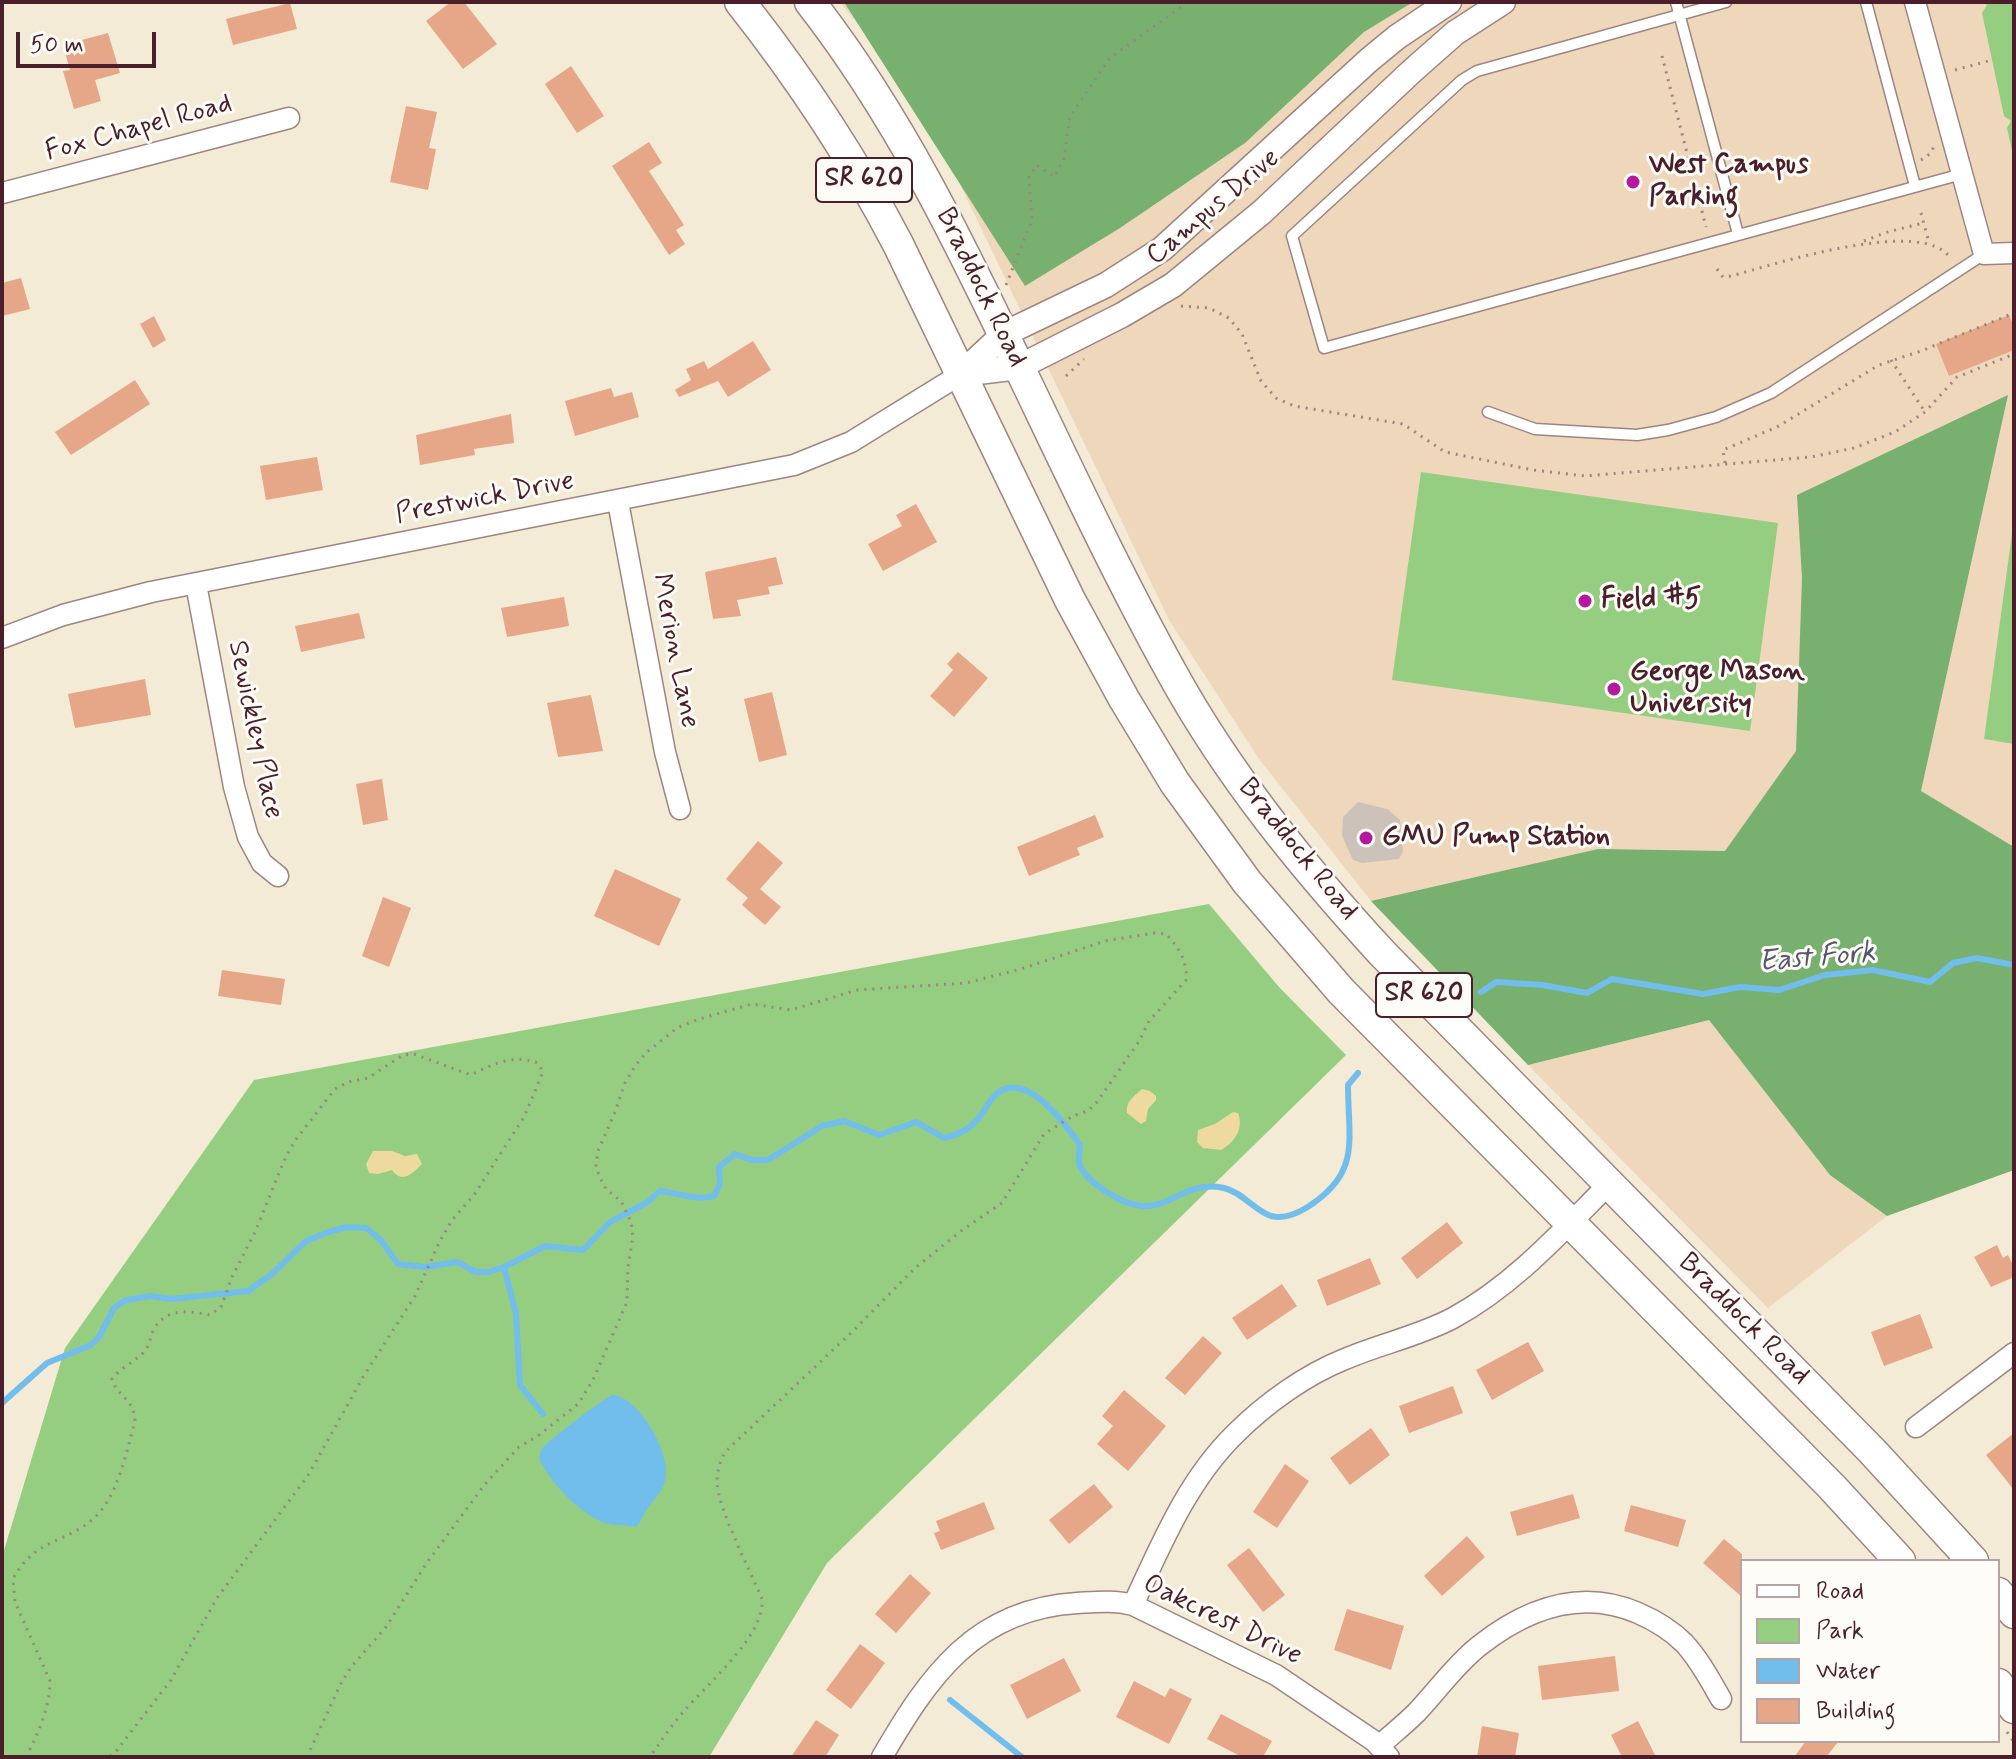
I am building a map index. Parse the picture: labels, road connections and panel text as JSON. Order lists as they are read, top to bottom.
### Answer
{
  "streets": {
    "main road": ["SR 620", "Braddock Road"],
    "street": [
      "Fox Chapel Road",
      "Campus Drive",
      "Prestwick Drive",
      "Merion Lane",
      "Sewickley Place",
      "Oakcrest Drive"
    ]
  },
  "crossings": [
    ["Campus Drive", "Braddock Road"],
    ["Campus Drive", "Prestwick Drive"],
    ["Braddock Road", "Prestwick Drive"],
    ["Prestwick Drive", "Merion Lane"],
    ["Prestwick Drive", "Sewickley Place"]
  ],
  "water": ["East Fork"],
  "places": [
    "West Campus Parking",
    "Field #5",
    "George Mason University",
    "GMU Pump Station"
  ],
  "legend": [
    "Road",
    "Park",
    "Water",
    "Building"
  ],
  "scale_bar": "50 m"
}
